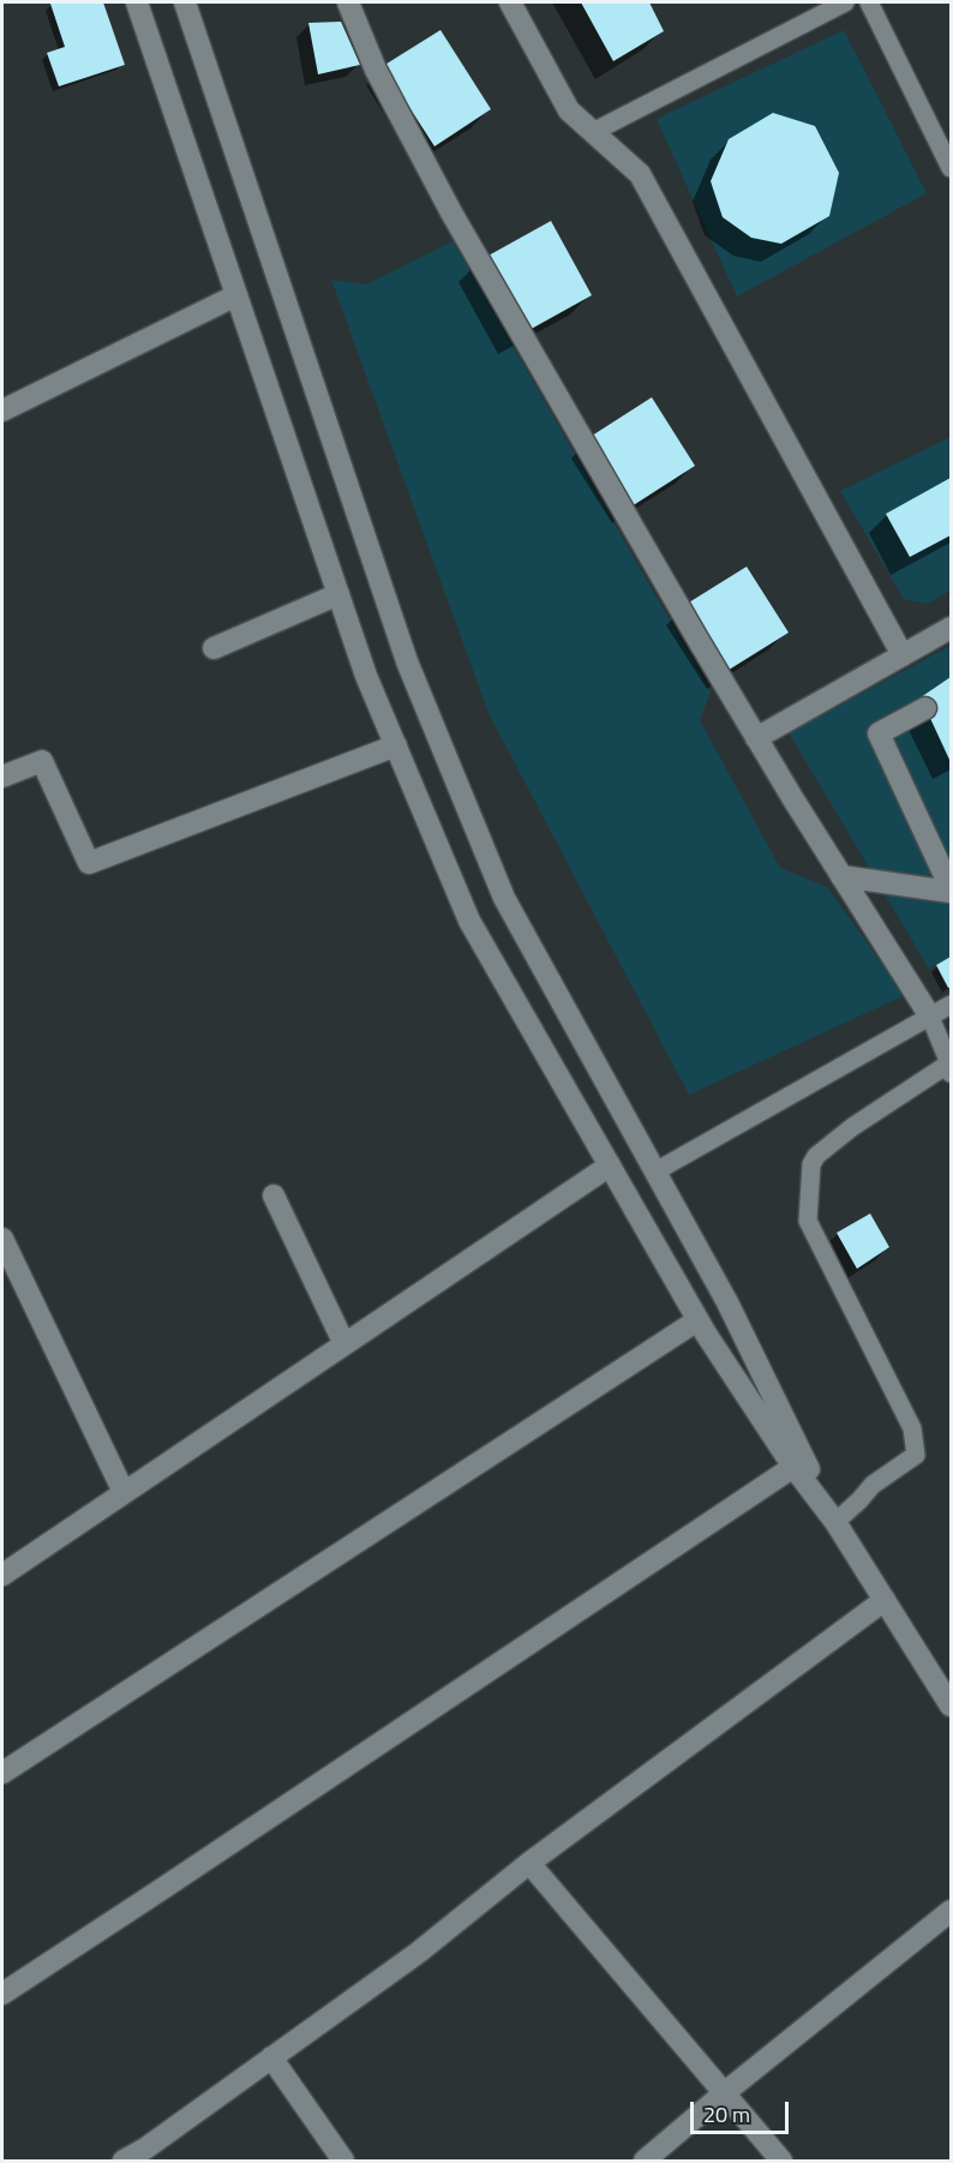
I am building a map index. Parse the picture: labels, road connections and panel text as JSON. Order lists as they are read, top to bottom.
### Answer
{
  "scale_bar": "20 m"
}
